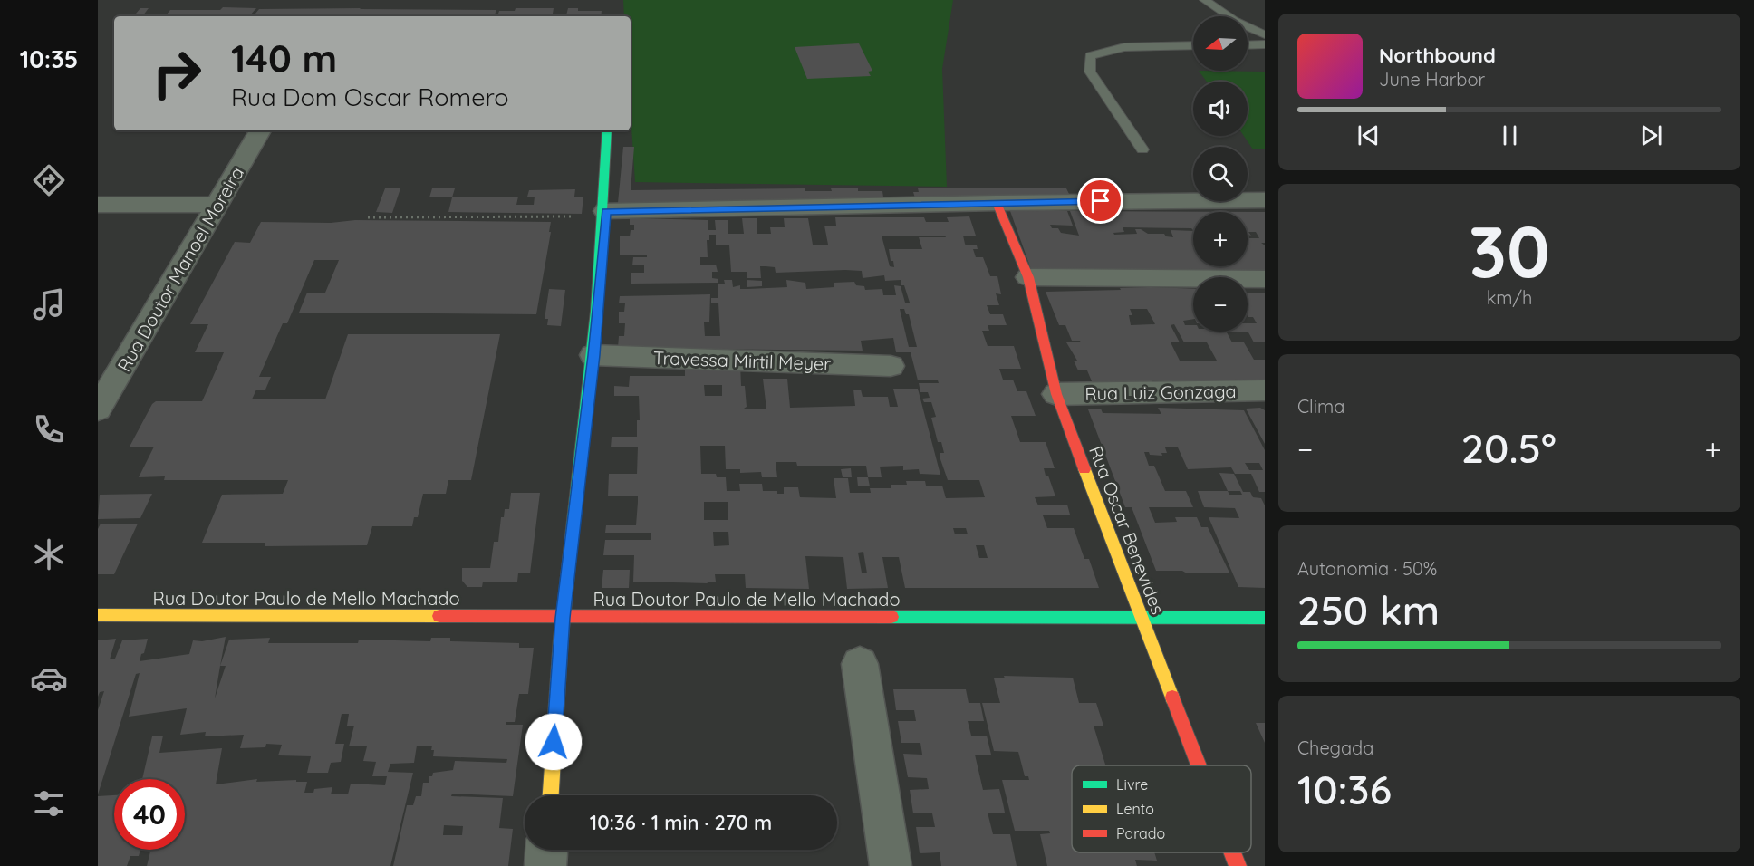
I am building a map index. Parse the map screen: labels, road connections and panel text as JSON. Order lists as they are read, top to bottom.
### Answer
{
  "streets": {
    "street": [
      "Rua Doutor Manoel Moreira",
      "Travessa Mirtil Meyer",
      "Rua Luiz Gonzaga",
      "Rua Oscar Benevides",
      "Rua Doutor Paulo de Mello Machado"
    ]
  },
  "crossings": [
    ["Rua Luiz Gonzaga", "Rua Oscar Benevides"],
    ["Rua Oscar Benevides", "Rua Doutor Paulo de Mello Machado"]
  ],
  "legend": ["Livre", "Lento", "Parado"],
  "north": "left",
  "page": {
    "tabs": "10:35",
    "map_buttons": ["+", "−"],
    "turn": ["140 m", "Rua Dom Oscar Romero"],
    "song": ["Northbound", "June Harbor"],
    "tile": [
      ["30", "km/h"],
      "Clima",
      ["Autonomia · 50%", "250 km"],
      ["Chegada", "10:36"]
    ],
    "heat": ["−", "20.5°", "+"],
    "limit": "40",
    "trip": "10:36 · 1 min · 270 m"
  }
}
